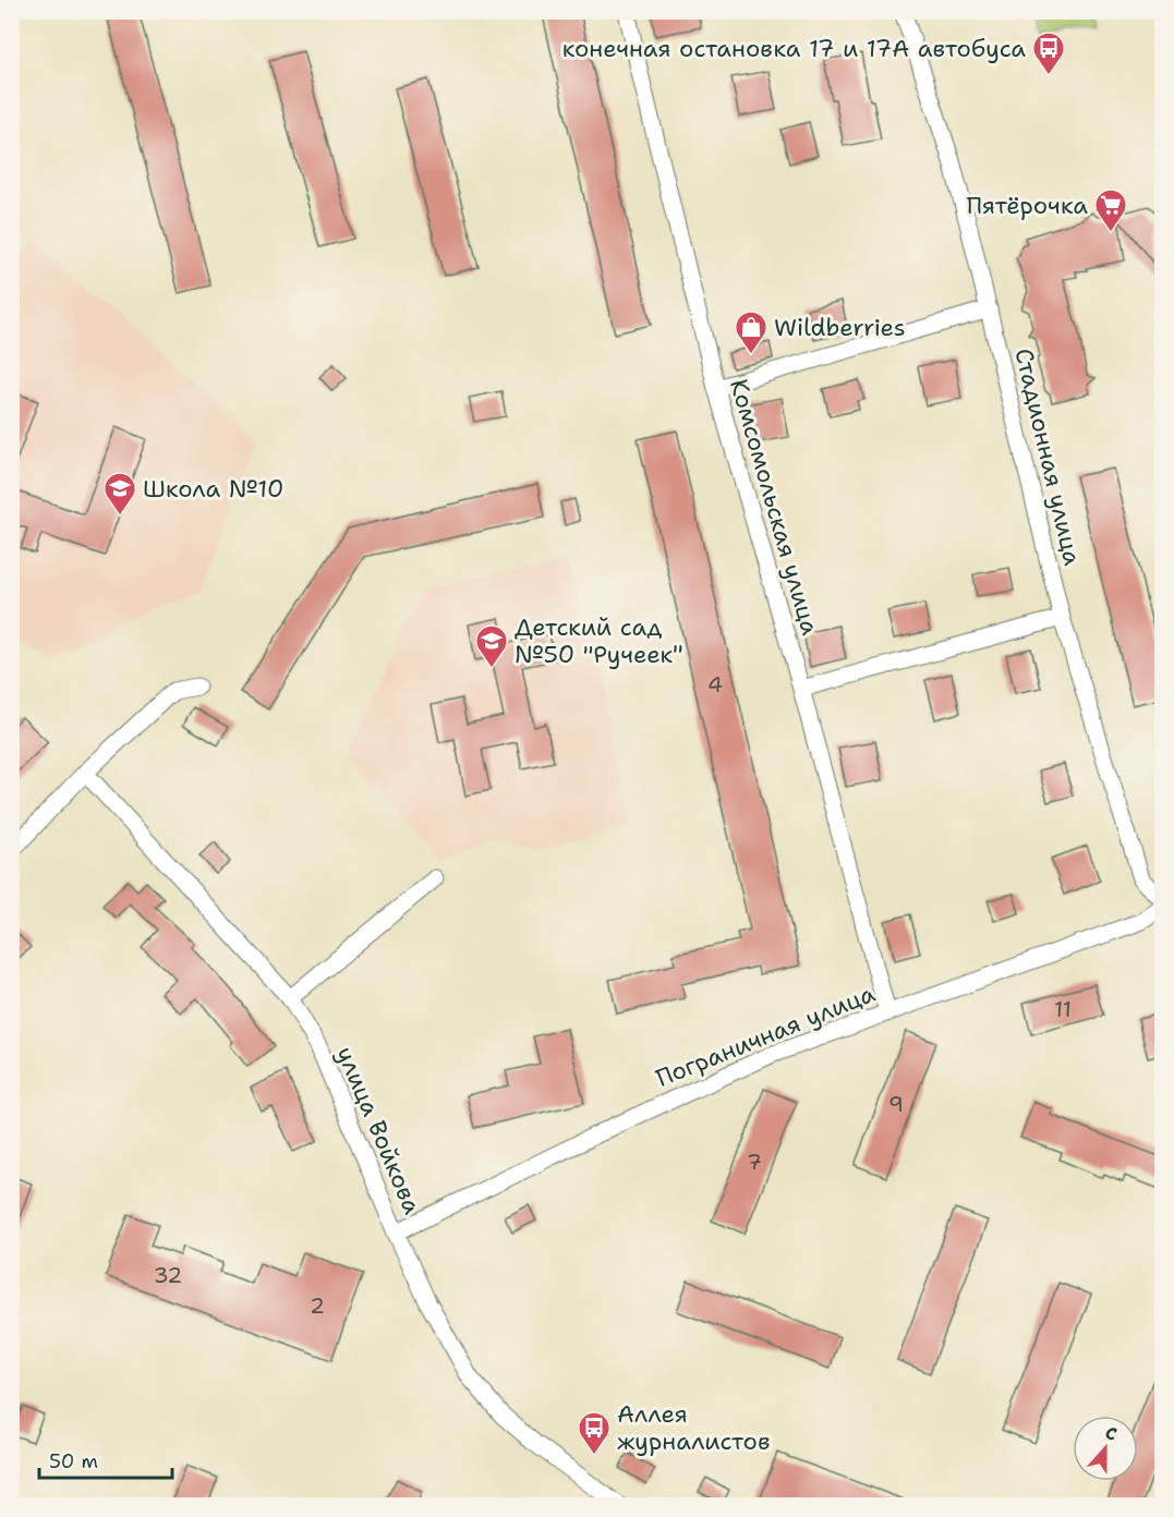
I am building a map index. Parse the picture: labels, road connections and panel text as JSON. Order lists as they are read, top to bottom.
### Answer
{
  "streets": {
    "street": [
      "Стадионная улица",
      "Комсомольская улица",
      "Пограничная улица",
      "улица Войкова"
    ]
  },
  "crossings": [
    ["Комсомольская улица", "Пограничная улица"],
    ["Пограничная улица", "улица Войкова"]
  ],
  "places": {
    "bus stop": ["конечная остановка 17 и 17А автобуса", "Аллея журналистов"],
    "supermarket": ["Пятёрочка"],
    "shop": ["Wildberries"],
    "school or university": ["Школа №10", "Детский сад №50 \"Ручеек\""]
  },
  "house_numbers": [
    "4",
    "11",
    "9",
    "7",
    "32",
    "2"
  ],
  "scale_bar": "50 m",
  "north": "top"
}
